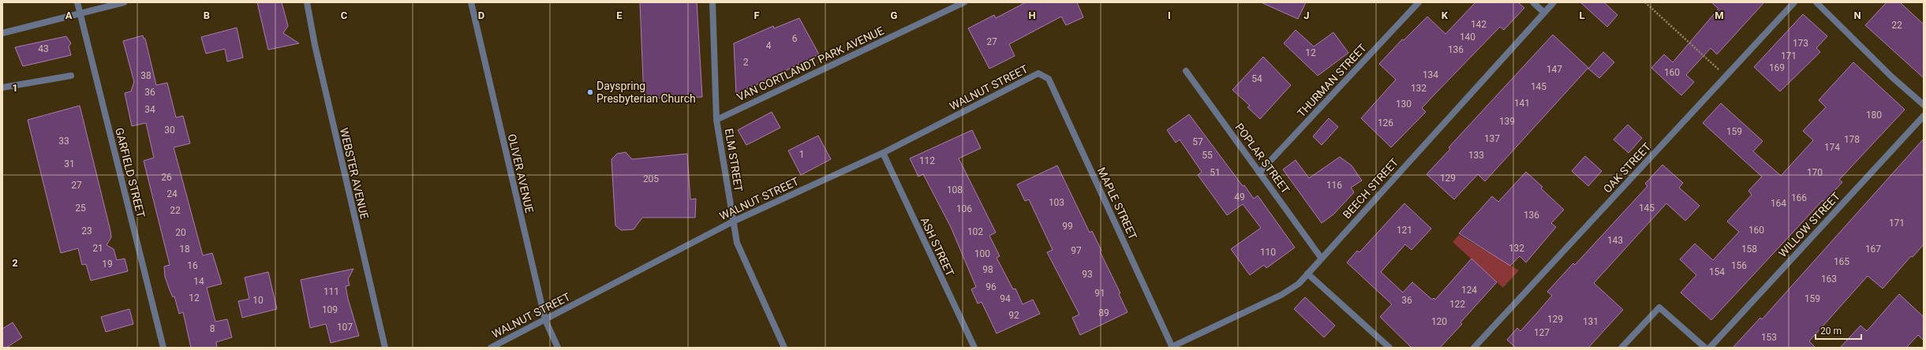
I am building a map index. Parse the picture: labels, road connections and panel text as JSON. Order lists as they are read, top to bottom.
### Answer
{
  "streets": {
    "street": [
      "VAN CORTLANDT PARK AVENUE",
      "THURMAN STREET",
      "WALNUT STREET",
      "POPLAR STREET",
      "ELM STREET",
      "OAK STREET",
      "GARFIELD STREET",
      "WEBSTER AVENUE",
      "OLIVER AVENUE",
      "BEECH STREET",
      "MAPLE STREET",
      "WILLOW STREET",
      "ASH STREET"
    ]
  },
  "crossings": [
    ["VAN CORTLANDT PARK AVENUE", "ELM STREET"],
    ["THURMAN STREET", "POPLAR STREET"],
    ["WALNUT STREET", "ELM STREET"],
    ["WALNUT STREET", "OLIVER AVENUE"],
    ["WALNUT STREET", "MAPLE STREET"],
    ["WALNUT STREET", "ASH STREET"],
    ["POPLAR STREET", "BEECH STREET"],
    ["BEECH STREET", "MAPLE STREET"]
  ],
  "places": ["Dayspring Presbyterian Church"],
  "house_numbers": [
    "142",
    "22",
    "140",
    "6",
    "27",
    "173",
    "4",
    "43",
    "136",
    "12",
    "171",
    "2",
    "169",
    "147",
    "160",
    "134",
    "38",
    "54",
    "145",
    "132",
    "36",
    "141",
    "130",
    "34",
    "180",
    "139",
    "126",
    "30",
    "159",
    "137",
    "178",
    "33",
    "57",
    "174",
    "1",
    "55",
    "133",
    "112",
    "31",
    "51",
    "170",
    "26",
    "129",
    "205",
    "27",
    "116",
    "108",
    "24",
    "49",
    "166",
    "103",
    "164",
    "25",
    "145",
    "106",
    "22",
    "136",
    "171",
    "99",
    "121",
    "160",
    "23",
    "102",
    "20",
    "143",
    "21",
    "132",
    "18",
    "158",
    "167",
    "97",
    "110",
    "100",
    "165",
    "19",
    "16",
    "156",
    "98",
    "154",
    "93",
    "163",
    "14",
    "96",
    "124",
    "111",
    "91",
    "12",
    "94",
    "159",
    "10",
    "36",
    "122",
    "109",
    "89",
    "92",
    "129",
    "120",
    "131",
    "107",
    "8",
    "127",
    "153"
  ],
  "scale_bar": "20 m",
  "grid": {
    "columns": [
      "A",
      "B",
      "C",
      "D",
      "E",
      "F",
      "G",
      "H",
      "I",
      "J",
      "K",
      "L",
      "M",
      "N"
    ],
    "rows": ["1", "2"]
  }
}
